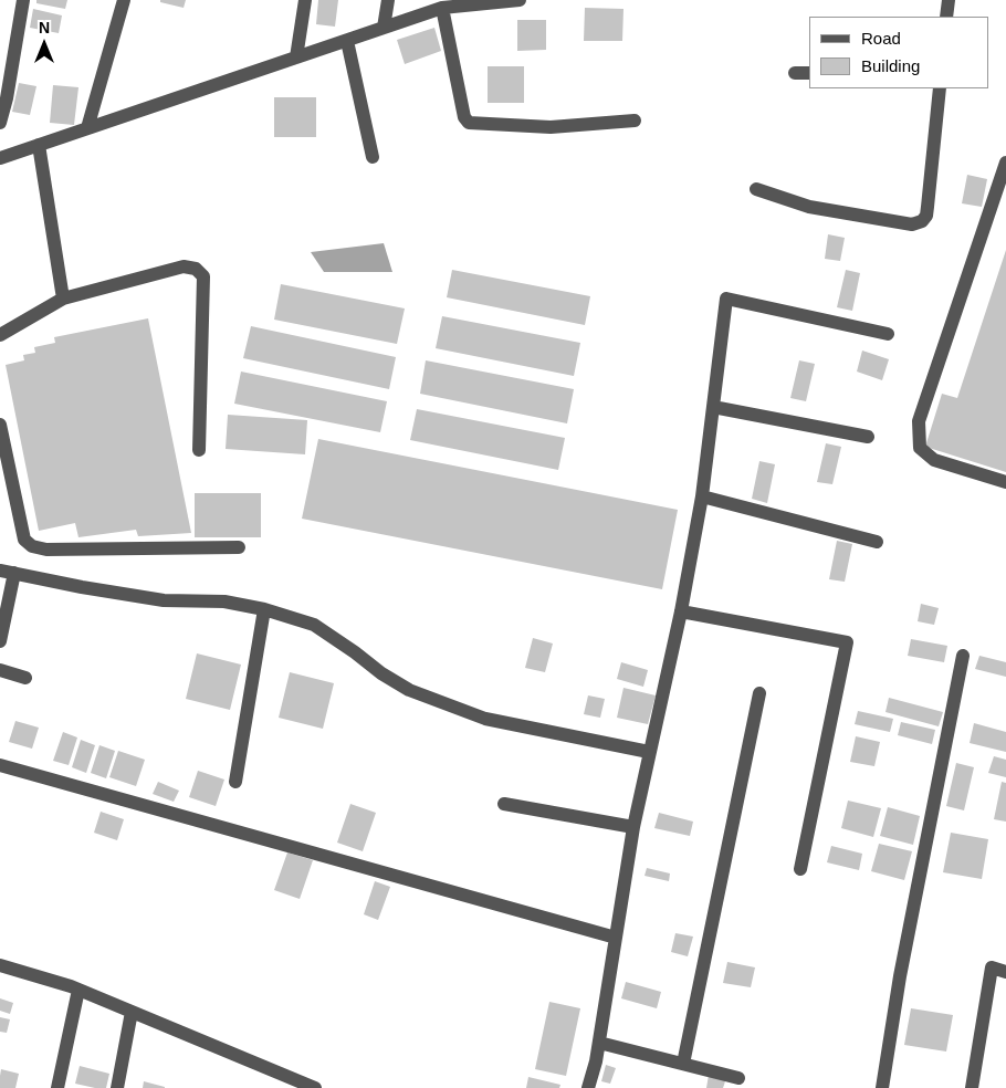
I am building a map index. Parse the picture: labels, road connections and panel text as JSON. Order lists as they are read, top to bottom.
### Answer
{
  "legend": ["Road", "Building"],
  "north": "top"
}
